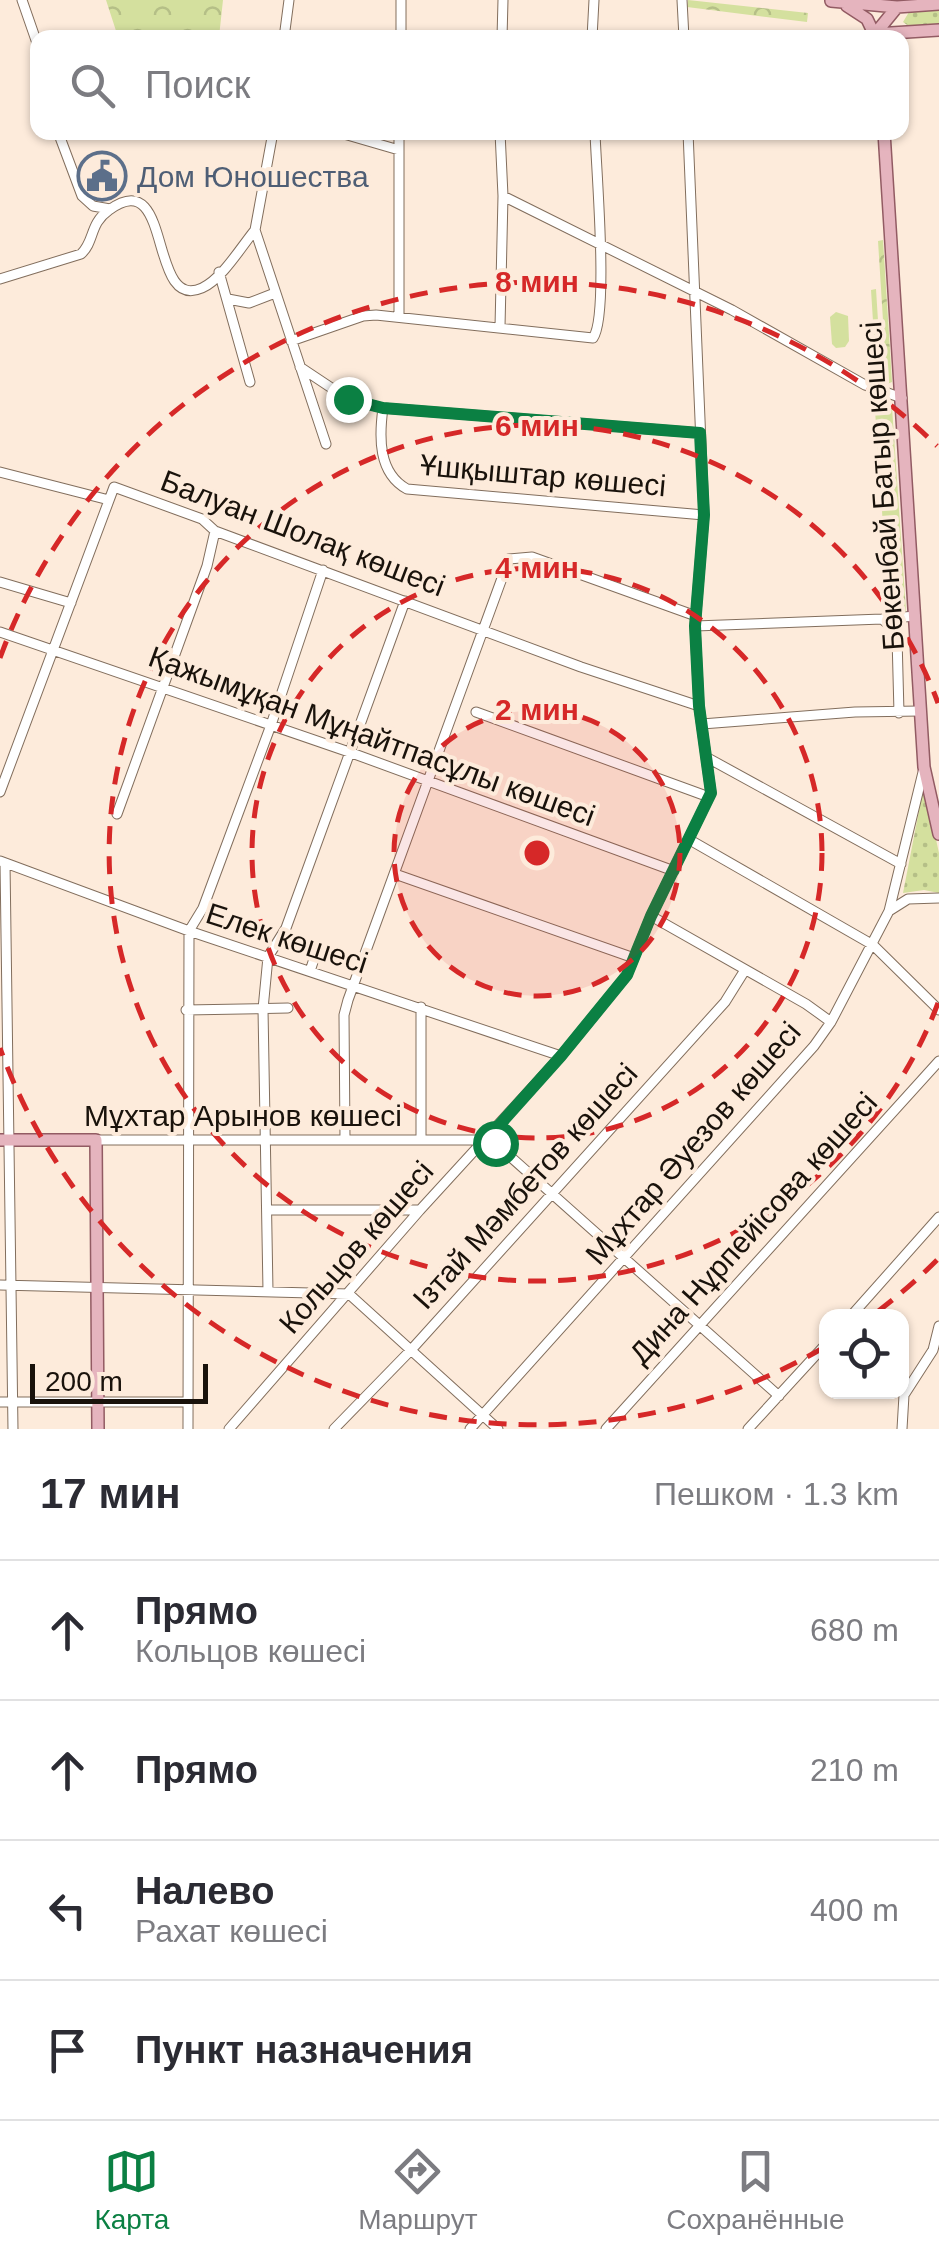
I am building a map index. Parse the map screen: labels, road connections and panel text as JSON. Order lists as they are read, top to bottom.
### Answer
{
  "streets": {
    "main road": ["Бөкенбай Батыр көшесі", "Мұхтар Арынов көшесі"],
    "street": [
      "Ұшқыштар көшесі",
      "Балуан Шолақ көшесі",
      "Қажымұқан Мұңайтпасұлы көшесі",
      "Елек көшесі",
      "Мұхтар Әуезов көшесі",
      "Ізтай Мәмбетов көшесі",
      "Дина Нұрпейісова көшесі",
      "Кольцов көшесі"
    ]
  },
  "crossings": [
    ["Ұшқыштар көшесі", "Кольцов көшесі"],
    ["Бөкенбай Батыр көшесі", "Мұхтар Әуезов көшесі"],
    ["Балуан Шолақ көшесі", "Кольцов көшесі"],
    ["Қажымұқан Мұңайтпасұлы көшесі", "Кольцов көшесі"],
    ["Елек көшесі", "Кольцов көшесі"],
    ["Мұхтар Арынов көшесі", "Кольцов көшесі"]
  ],
  "places": {
    "public building": ["Дом Юношества"]
  },
  "scale_bar": "200 m",
  "page": {
    "search": "Поиск",
    "scale": "200 m",
    "heading": ["17 мин", "Пешком · 1.3 km"],
    "list": [
      ["Прямо", "Кольцов көшесі", "680 m"],
      ["Прямо", "210 m"],
      ["Налево", "Рахат көшесі", "400 m"],
      "Пункт назначения"
    ],
    "nav": ["Карта", "Маршрут", "Сохранённые"]
  },
  "rings": [
    "8 мин",
    "6 мин",
    "4 мин",
    "2 мин"
  ]
}
